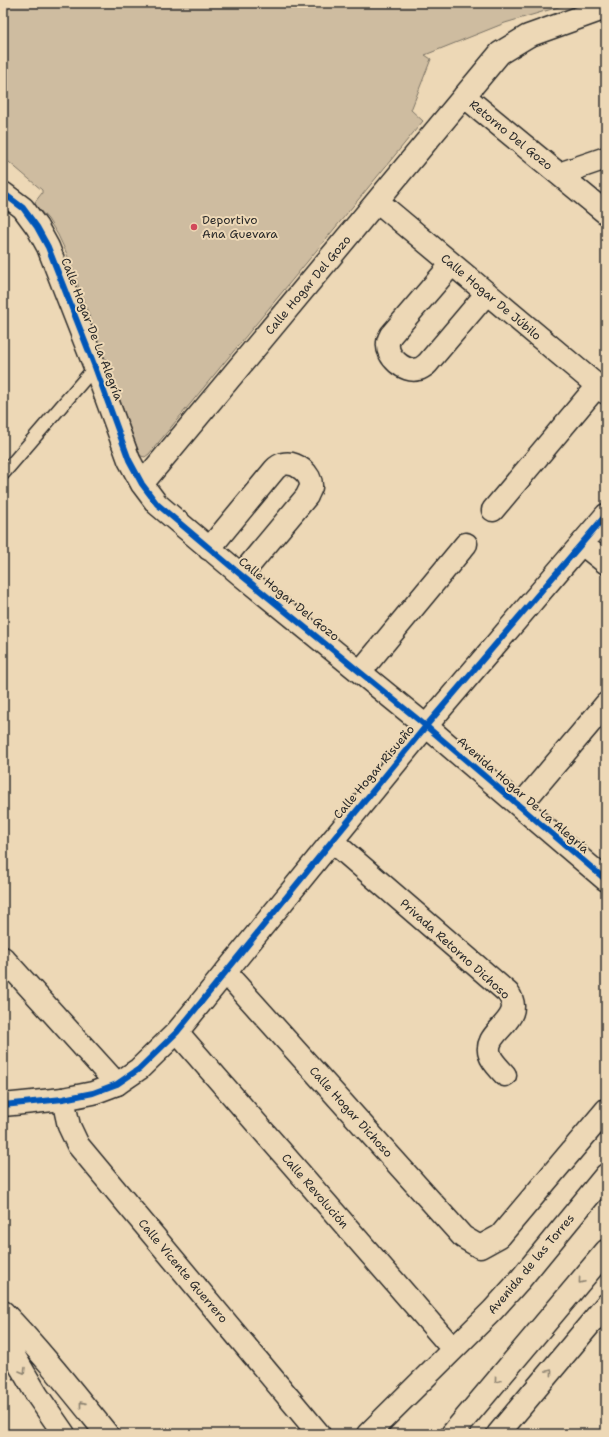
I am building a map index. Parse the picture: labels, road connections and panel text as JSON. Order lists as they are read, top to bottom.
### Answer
{
  "streets": {
    "main road": [
      "Retorno Del Gozo",
      "Calle Hogar Del Gozo",
      "Calle Hogar De Júbilo",
      "Calle Hogar De La Alegría",
      "Calle Hogar Risueño",
      "Avenida Hogar De La Alegría",
      "Privada Retorno Dichoso",
      "Calle Hogar Dichoso",
      "Calle Revolución",
      "Avenida de las Torres",
      "Calle Vicente Guerrero"
    ]
  },
  "crossings": [
    ["Retorno Del Gozo", "Calle Hogar Del Gozo"],
    ["Calle Hogar Del Gozo", "Calle Hogar De Júbilo"],
    ["Calle Hogar Del Gozo", "Calle Hogar De La Alegría"],
    ["Calle Hogar Del Gozo", "Calle Hogar Risueño"],
    ["Calle Hogar Del Gozo", "Avenida Hogar De La Alegría"],
    ["Calle Hogar Risueño", "Avenida Hogar De La Alegría"],
    ["Calle Hogar Risueño", "Privada Retorno Dichoso"],
    ["Calle Hogar Risueño", "Calle Hogar Dichoso"],
    ["Calle Hogar Risueño", "Calle Revolución"],
    ["Calle Hogar Risueño", "Calle Vicente Guerrero"],
    ["Calle Revolución", "Avenida de las Torres"]
  ],
  "places": ["Deportivo Ana Guevara"]
}
